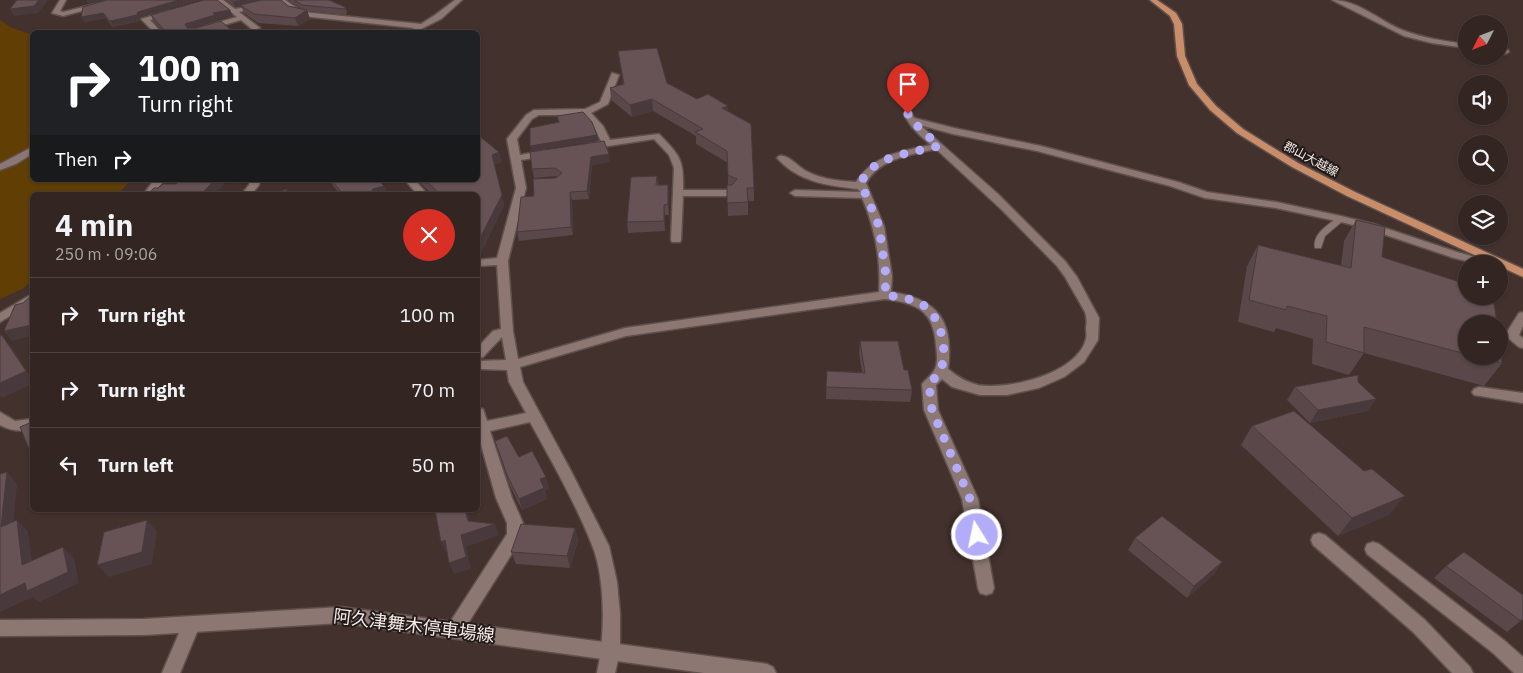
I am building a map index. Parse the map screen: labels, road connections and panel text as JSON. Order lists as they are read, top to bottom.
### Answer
{
  "streets": {
    "main road": ["郡山大越線"],
    "street": ["阿久津舞木停車場線"]
  },
  "north": "bottom left",
  "page": {
    "map_buttons": ["+", "−"],
    "turn": ["100 m", "Turn right"],
    "then": "Then",
    "heading": ["4 min", "250 m · 09:06"],
    "list": [
      {
        "name": "Turn right",
        "value": "100 m"
      },
      {
        "name": "Turn right",
        "value": "70 m"
      },
      {
        "name": "Turn left",
        "value": "50 m"
      }
    ]
  }
}
